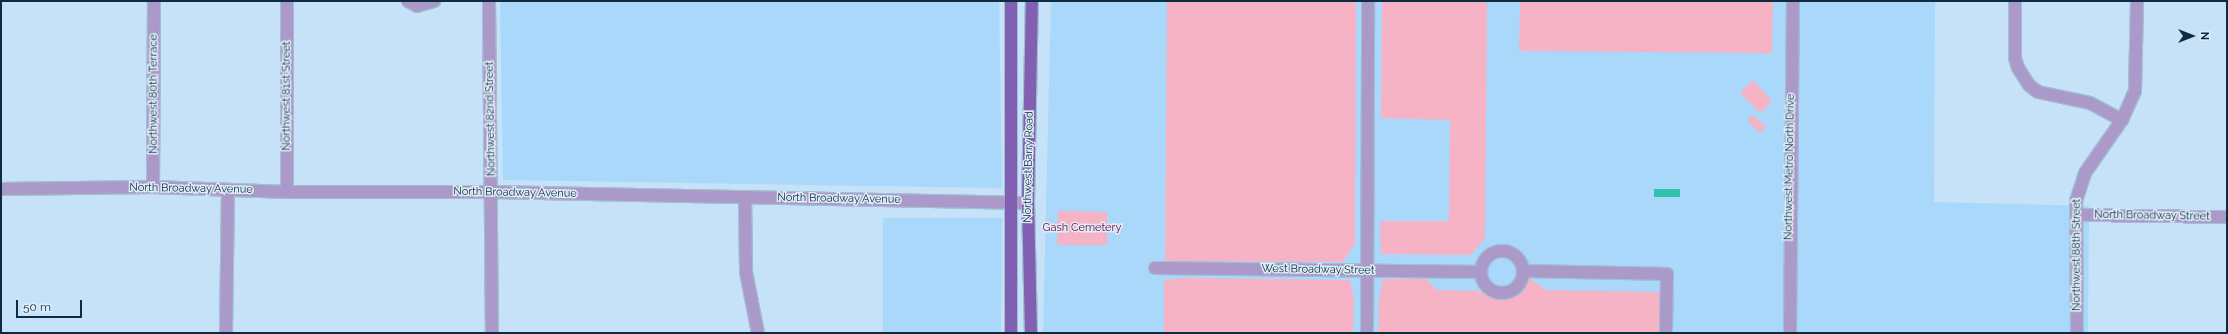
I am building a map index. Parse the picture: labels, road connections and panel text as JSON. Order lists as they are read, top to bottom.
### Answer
{
  "streets": {
    "main road": ["Northwest Barry Road"],
    "street": [
      "Northwest 80th Terrace",
      "Northwest 81st Street",
      "Northwest 82nd Street",
      "Northwest Metro North Drive",
      "North Broadway Avenue",
      "North Broadway Street",
      "Northwest 88th Street",
      "West Broadway Street"
    ]
  },
  "crossings": [
    ["Northwest 80th Terrace", "North Broadway Avenue"],
    ["Northwest 81st Street", "North Broadway Avenue"],
    ["Northwest 82nd Street", "North Broadway Avenue"],
    ["Northwest Barry Road", "North Broadway Avenue"],
    ["North Broadway Street", "Northwest 88th Street"]
  ],
  "parks": ["Gash Cemetery"],
  "scale_bar": "50 m",
  "north": "right"
}
